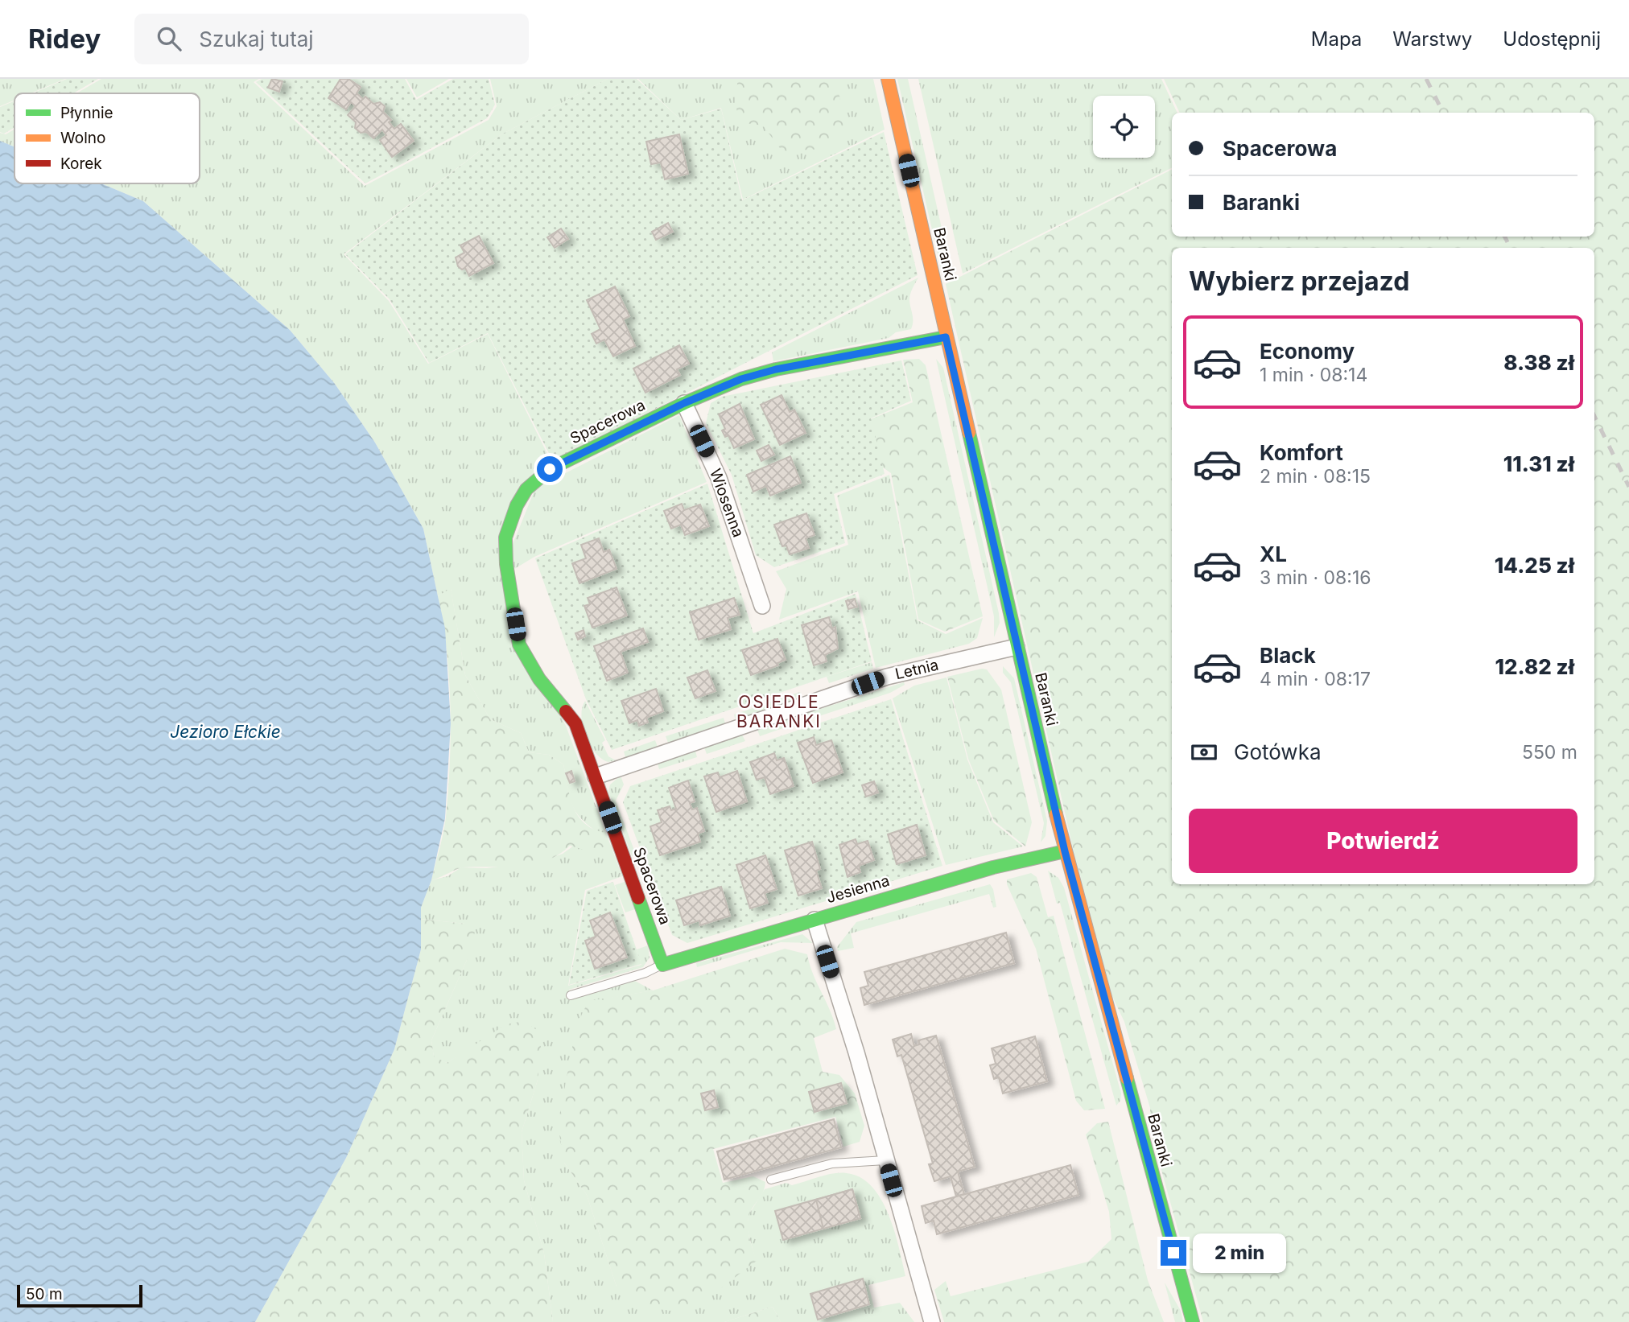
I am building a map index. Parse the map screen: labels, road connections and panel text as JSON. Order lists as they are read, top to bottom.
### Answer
{
  "streets": {
    "street": [
      "Baranki",
      "Spacerowa",
      "Wiosenna",
      "Letnia",
      "Jesienna"
    ]
  },
  "crossings": [
    ["Baranki", "Spacerowa"],
    ["Baranki", "Letnia"],
    ["Baranki", "Jesienna"],
    ["Spacerowa", "Wiosenna"],
    ["Spacerowa", "Letnia"],
    ["Spacerowa", "Jesienna"]
  ],
  "districts": ["OSIEDLE BARANKI"],
  "water": ["Jezioro Ełckie"],
  "legend": ["Płynnie", "Wolno", "Korek"],
  "scale_bar": "50 m",
  "page": {
    "header": "Ridey",
    "search": "Szukaj tutaj",
    "nav": ["Mapa", "Warstwy", "Udostępnij"],
    "banner": ["Spacerowa", "Baranki"],
    "heading": "Wybierz przejazd",
    "list": [
      {
        "name": "Economy",
        "note": "1 min · 08:14",
        "value": "8.38 zł"
      },
      {
        "name": "Komfort",
        "note": "2 min · 08:15",
        "value": "11.31 zł"
      },
      {
        "name": "XL",
        "note": "3 min · 08:16",
        "value": "14.25 zł"
      },
      {
        "name": "Black",
        "note": "4 min · 08:17",
        "value": "12.82 zł"
      }
    ],
    "pay": ["Gotówka", "550 m"],
    "buttons": "Potwierdź",
    "bubble": "2 min",
    "scale": "50 m"
  }
}
